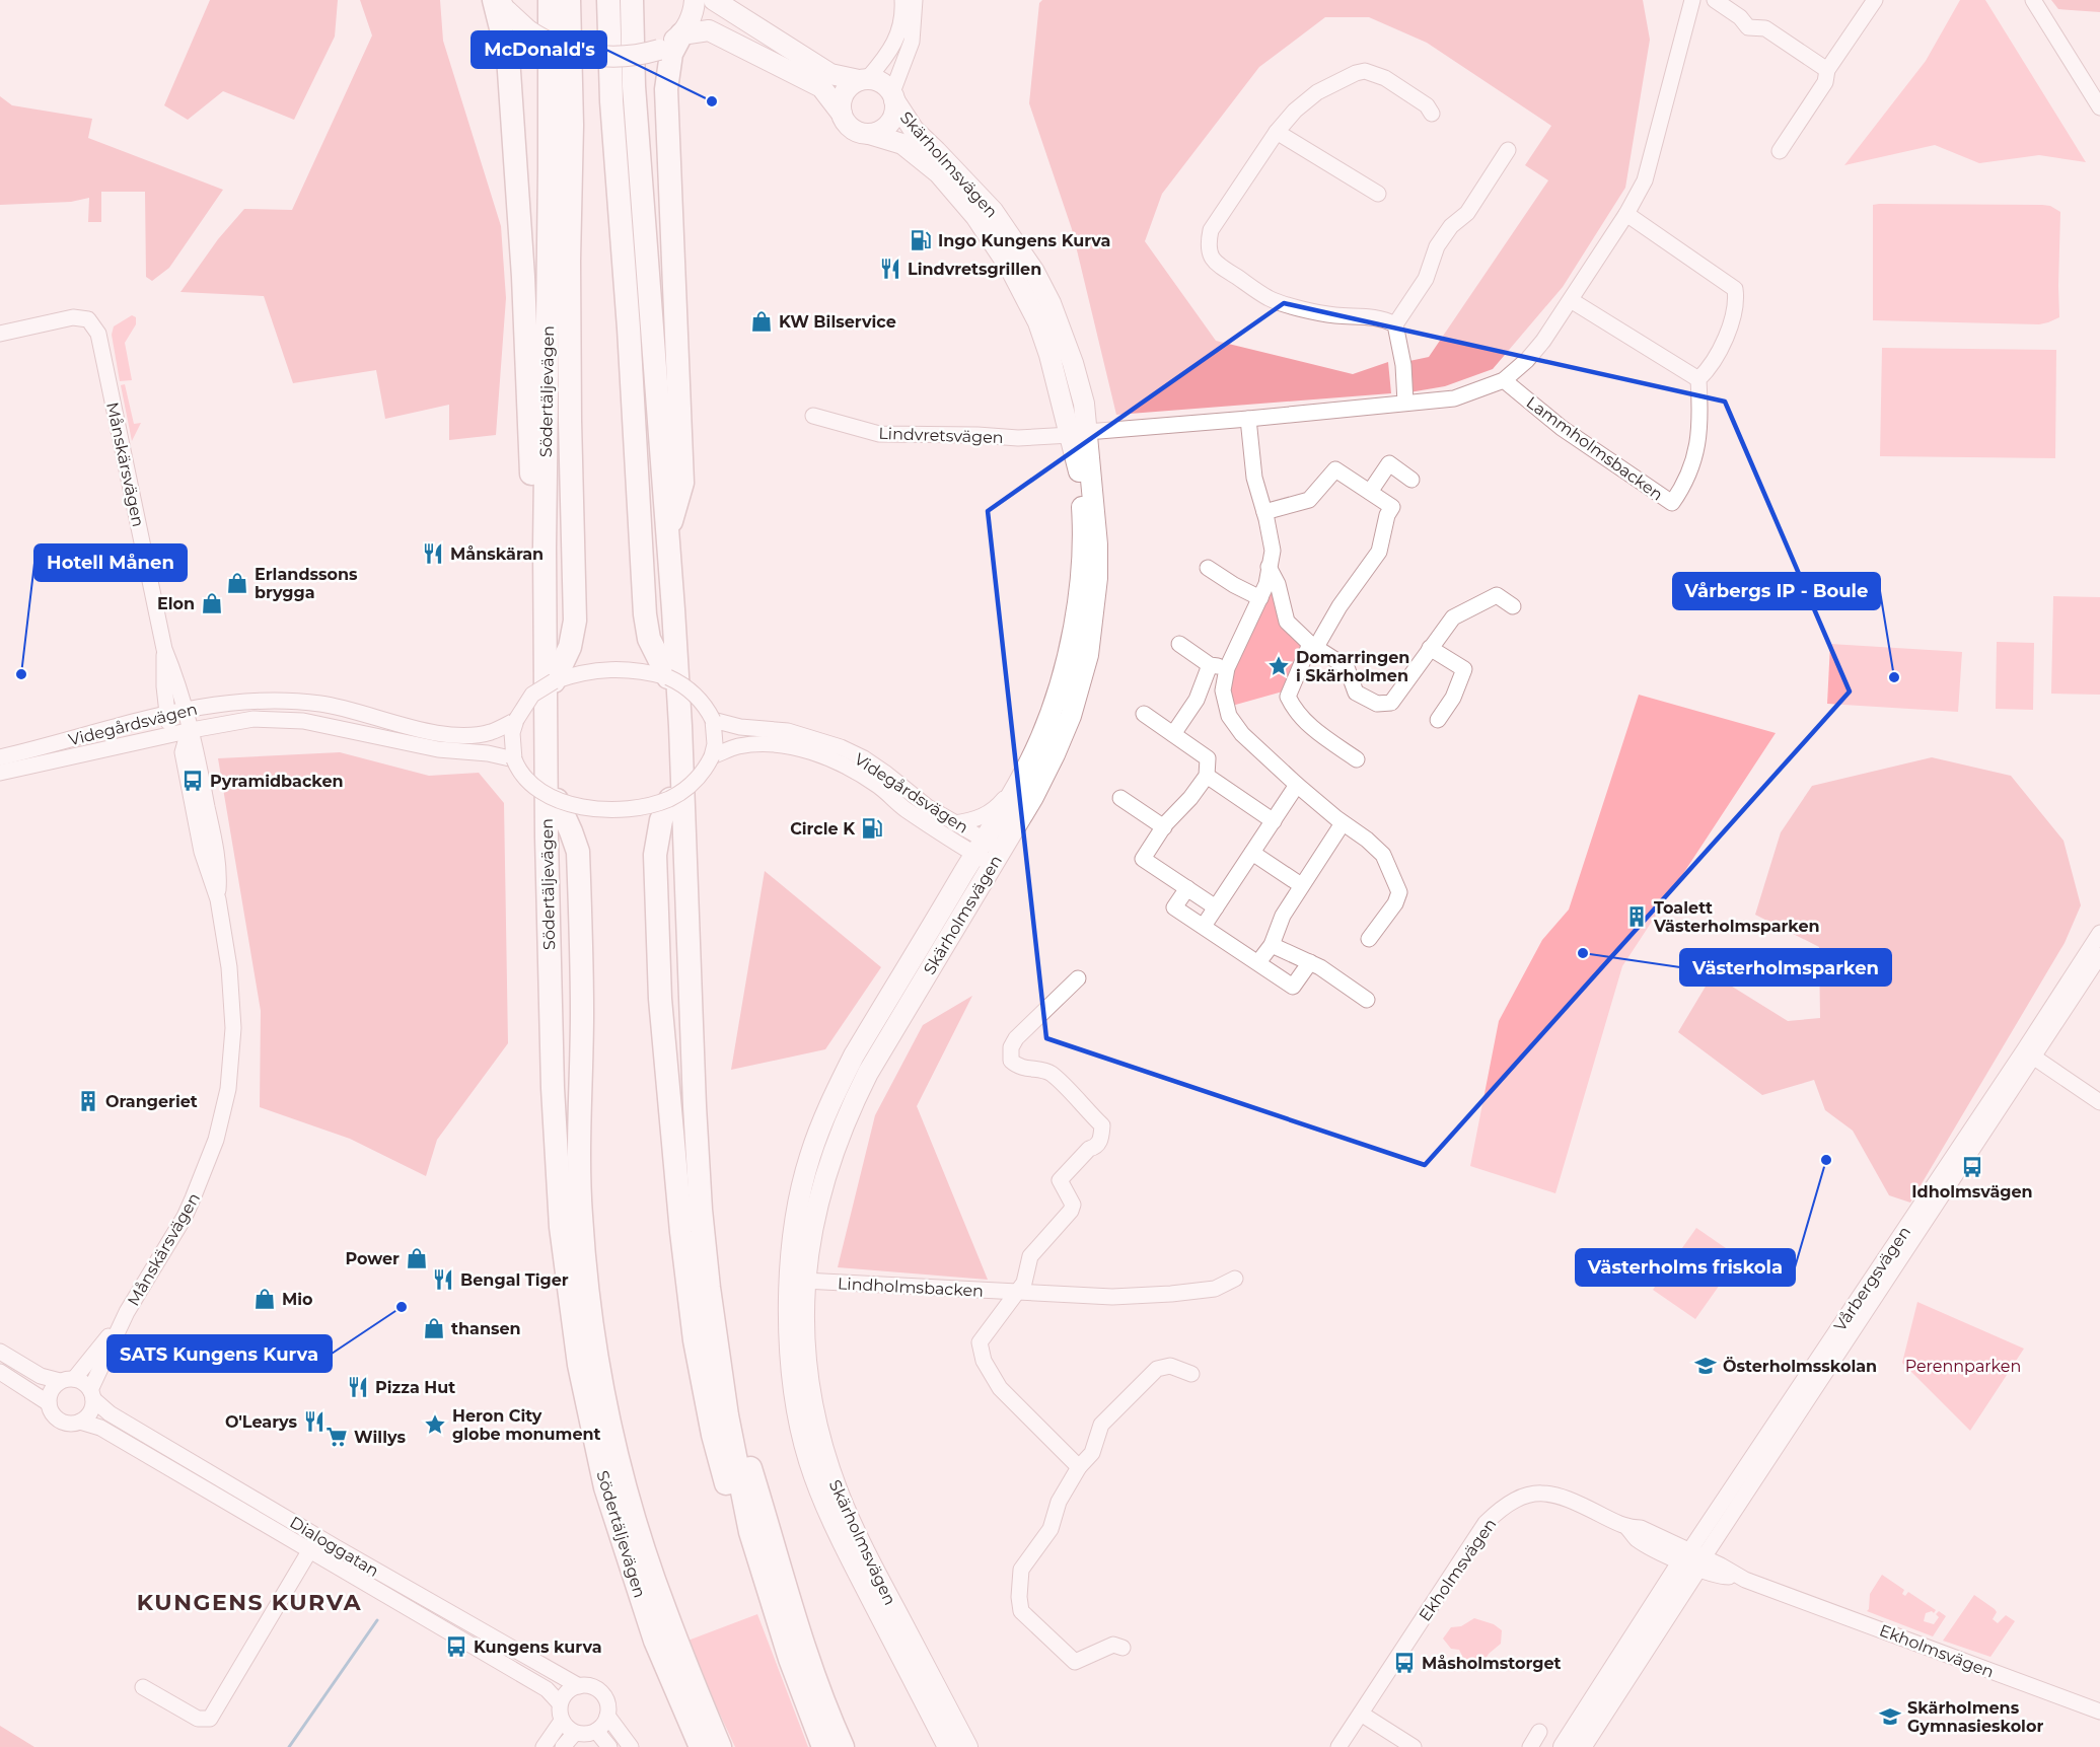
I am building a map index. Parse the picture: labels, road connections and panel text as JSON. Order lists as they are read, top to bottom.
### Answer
{
  "streets": {
    "highway": ["Södertäljevägen"],
    "main road": ["Skärholmsvägen", "Vårbergsvägen"],
    "street": [
      "Lindvretsvägen",
      "Lammholmsbacken",
      "Månskärsvägen",
      "Videgårdsvägen",
      "Lindholmsbacken",
      "Dialoggatan",
      "Ekholmsvägen"
    ]
  },
  "crossings": [
    ["Skärholmsvägen", "Lindvretsvägen"],
    ["Skärholmsvägen", "Videgårdsvägen"],
    ["Skärholmsvägen", "Lindholmsbacken"],
    ["Månskärsvägen", "Videgårdsvägen"],
    ["Månskärsvägen", "Dialoggatan"],
    ["Vårbergsvägen", "Ekholmsvägen"]
  ],
  "districts": ["KUNGENS KURVA"],
  "parks": ["Perennparken"],
  "places": {
    "other": [
      "McDonald's",
      "Hotell Månen",
      "Vårbergs IP - Boule",
      "Västerholmsparken",
      "Västerholms friskola",
      "SATS Kungens Kurva"
    ],
    "fuel station": ["Ingo Kungens Kurva", "Circle K"],
    "restaurant": [
      "Lindvretsgrillen",
      "Månskäran",
      "Bengal Tiger",
      "Pizza Hut",
      "O'Learys"
    ],
    "shop": [
      "KW Bilservice",
      "Erlandssons brygga",
      "Elon",
      "Power",
      "Mio",
      "thansen"
    ],
    "place": ["Domarringen i Skärholmen", "Heron City globe monument"],
    "bus stop": [
      "Pyramidbacken",
      "Idholmsvägen",
      "Kungens kurva",
      "Måsholmstorget"
    ],
    "building": ["Toalett Västerholmsparken", "Orangeriet"],
    "school or university": ["Österholmsskolan", "Skärholmens Gymnasieskolor"],
    "supermarket": ["Willys"]
  }
}
